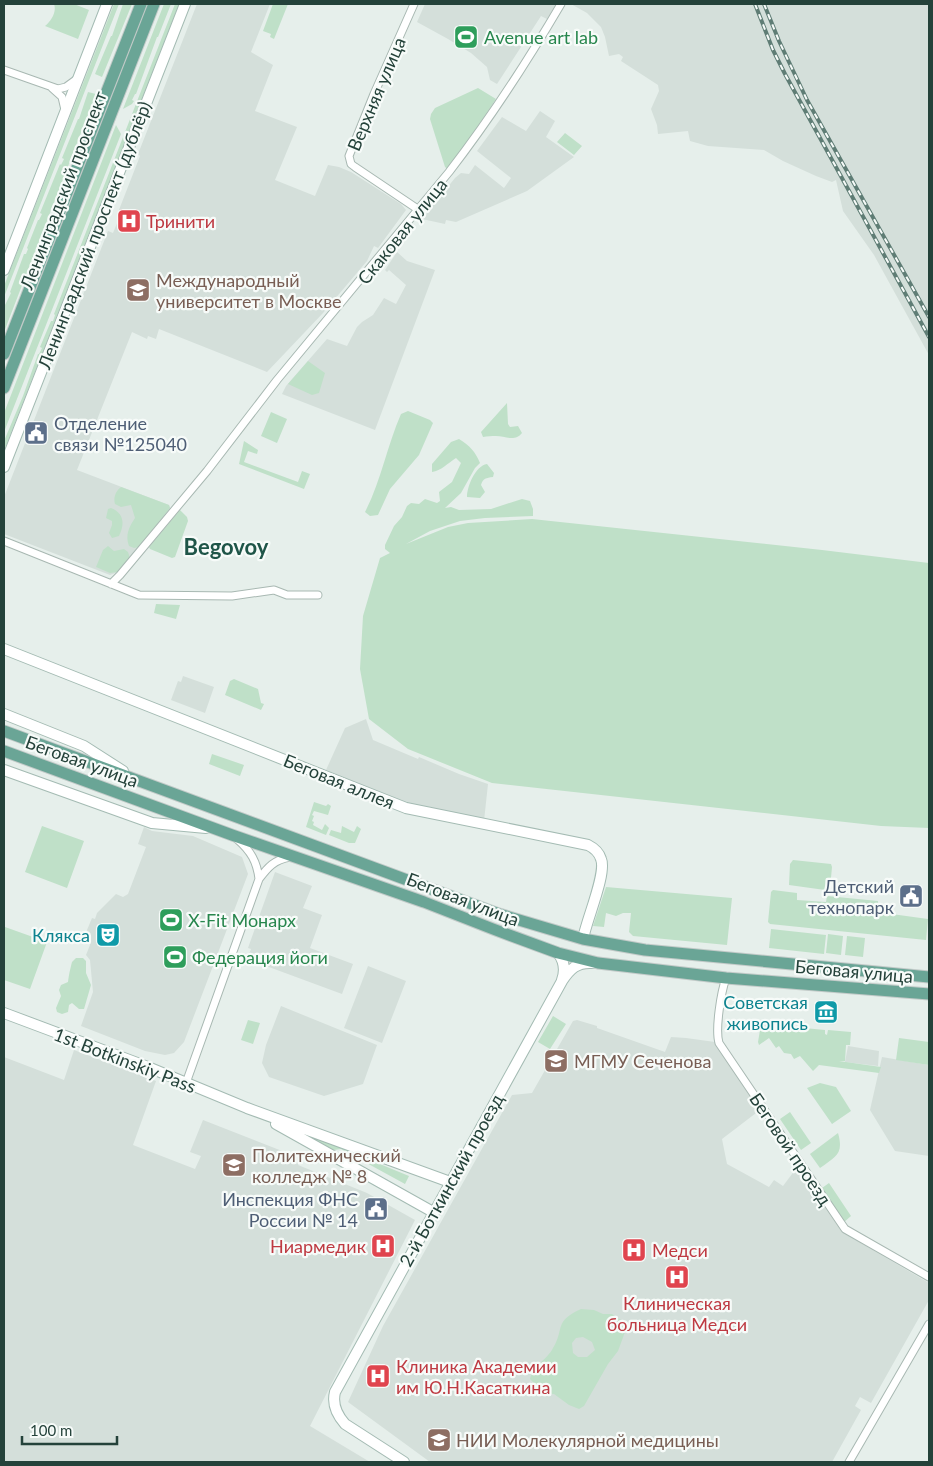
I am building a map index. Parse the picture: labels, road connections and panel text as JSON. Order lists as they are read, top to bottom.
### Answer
{
  "streets": {
    "main road": ["Ленинградский проспект", "Беговая улица"],
    "street": [
      "Верхняя улица",
      "Скаковая улица",
      "Ленинградский проспект (дублёр)",
      "Беговая аллея",
      "1st Botkinskiy Pass",
      "Беговой проезд",
      "2-й Боткинский проезд"
    ]
  },
  "crossings": [
    ["Верхняя улица", "Скаковая улица"],
    ["Беговая улица", "Беговая аллея"],
    ["Беговая улица", "Беговой проезд"],
    ["Беговая улица", "2-й Боткинский проезд"],
    ["1st Botkinskiy Pass", "2-й Боткинский проезд"]
  ],
  "districts": ["Begovoy"],
  "places": {
    "sports": ["Avenue art lab", "X-Fit Монарх", "Федерация йоги"],
    "hospital": [
      "Тринити",
      "Ниармедик",
      "Медси",
      "Клиническая больница Медси",
      "Клиника Академии им Ю.Н.Касаткина"
    ],
    "school or university": [
      "Международный университет в Москве",
      "МГМУ Сеченова",
      "Политехнический колледж № 8",
      "НИИ Молекулярной медицины"
    ],
    "public building": ["Отделение связи №125040", "Детский технопарк", "Инспекция ФНС России № 14"],
    "theatre": ["Клякса"],
    "museum": ["Советская живопись"]
  },
  "scale_bar": "100 m"
}
